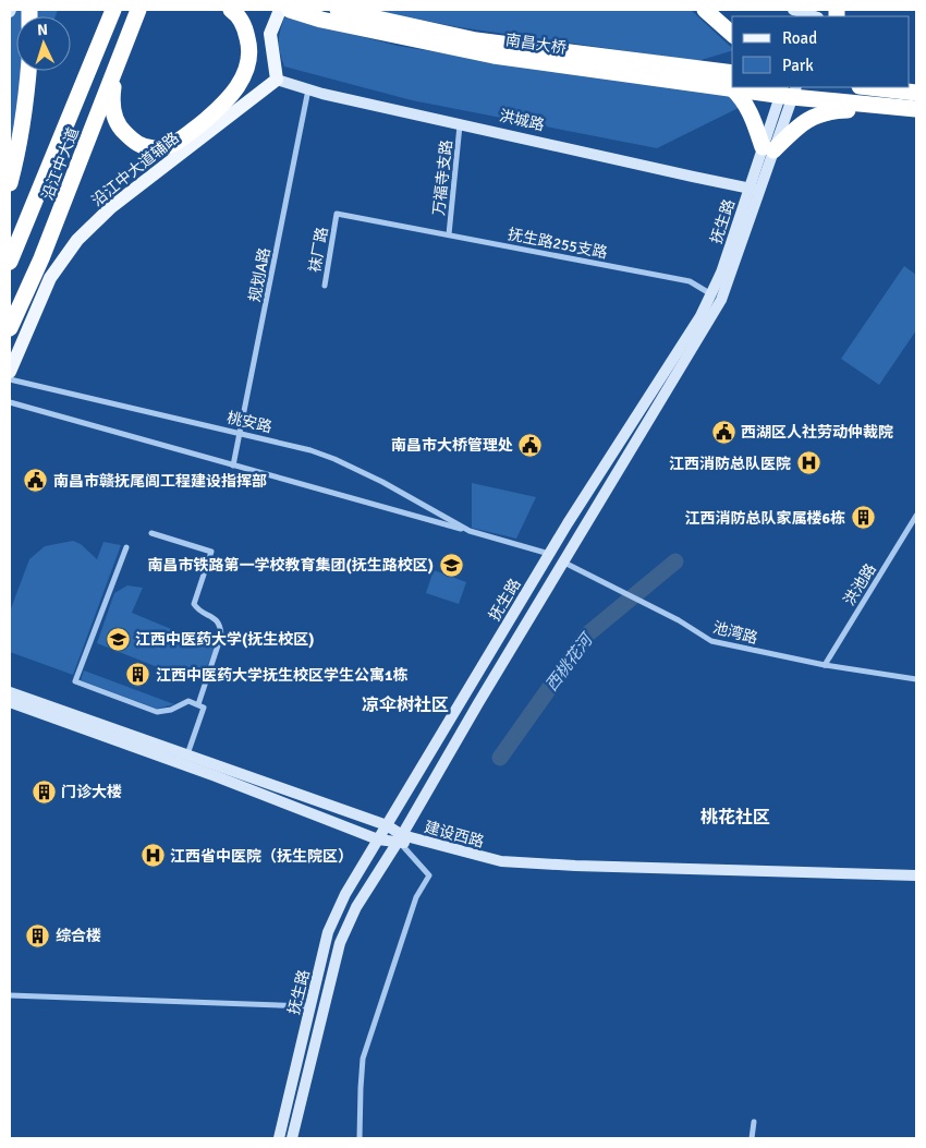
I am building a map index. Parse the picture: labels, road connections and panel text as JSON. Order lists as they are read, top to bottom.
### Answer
{
  "streets": {
    "highway": ["南昌大桥", "沿江中大道"],
    "main road": [
      "洪城路",
      "沿江中大道辅路",
      "抚生路",
      "建设西路"
    ],
    "street": [
      "万福寺支路",
      "抚生路255支路",
      "袜厂路",
      "规划A路",
      "桃安路",
      "洪池路",
      "池湾路"
    ]
  },
  "crossings": [
    ["南昌大桥", "抚生路"],
    ["洪城路", "沿江中大道辅路"],
    ["洪城路", "万福寺支路"],
    ["洪城路", "抚生路"],
    ["洪城路", "规划A路"],
    ["万福寺支路", "抚生路255支路"],
    ["抚生路", "抚生路255支路"],
    ["抚生路", "桃安路"],
    ["抚生路", "池湾路"],
    ["抚生路", "建设西路"],
    ["抚生路255支路", "袜厂路"],
    ["规划A路", "桃安路"],
    ["洪池路", "池湾路"]
  ],
  "districts": ["凉伞树社区", "桃花社区"],
  "water": ["西桃花河"],
  "places": {
    "public building": ["西湖区人社劳动仲裁院", "南昌市大桥管理处", "南昌市赣抚尾闾工程建设指挥部"],
    "hospital": ["江西消防总队医院", "江西省中医院（抚生院区）"],
    "building": [
      "江西消防总队家属楼6栋",
      "江西中医药大学抚生校区学生公寓1栋",
      "门诊大楼",
      "综合楼"
    ],
    "school or university": ["南昌市铁路第一学校教育集团(抚生路校区)", "江西中医药大学(抚生校区)"]
  },
  "legend": ["Road", "Park"],
  "north": "top"
}
